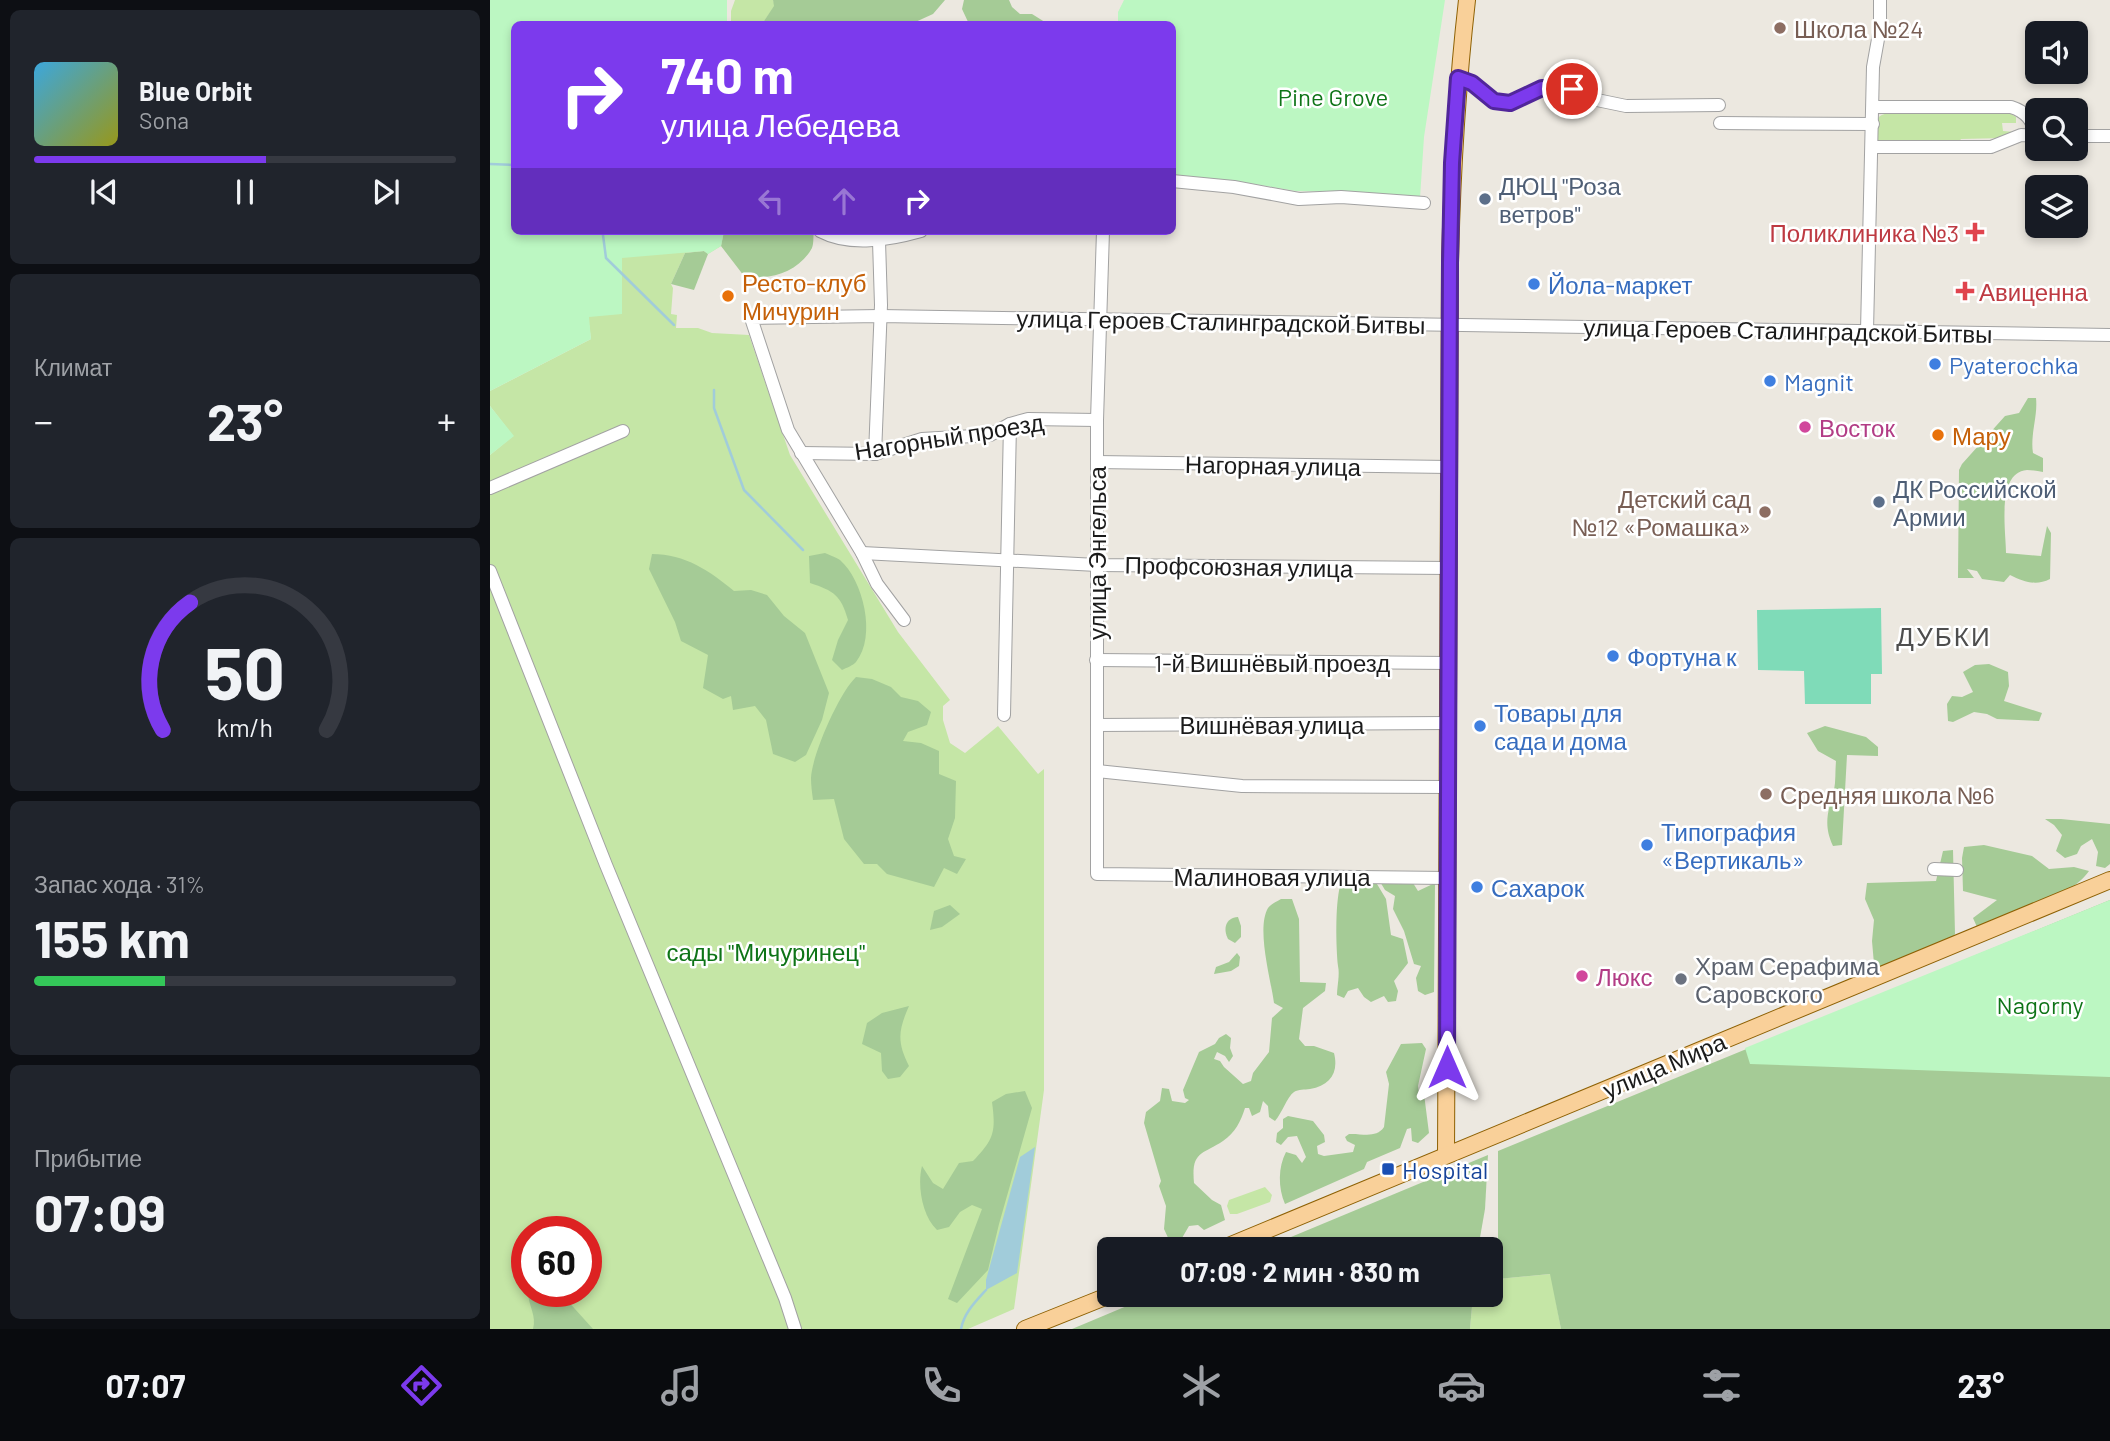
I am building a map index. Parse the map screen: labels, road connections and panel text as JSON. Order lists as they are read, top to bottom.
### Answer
{
  "streets": {
    "main road": ["улица Мира"],
    "street": [
      "улица Героев Сталинградской Битвы",
      "Нагорный проезд",
      "Нагорная улица",
      "улица Энгельса",
      "Профсоюзная улица",
      "1-й Вишнёвый проезд",
      "Вишнёвая улица",
      "Малиновая улица"
    ]
  },
  "crossings": [
    ["улица Героев Сталинградской Битвы", "Нагорный проезд"],
    ["улица Героев Сталинградской Битвы", "улица Энгельса"],
    ["Нагорный проезд", "улица Энгельса"],
    ["Нагорная улица", "улица Энгельса"],
    ["улица Энгельса", "Профсоюзная улица"],
    ["улица Энгельса", "1-й Вишнёвый проезд"],
    ["улица Энгельса", "Вишнёвая улица"],
    ["улица Энгельса", "Малиновая улица"]
  ],
  "districts": ["ДУБКИ"],
  "parks": ["Pine Grove", "сады \"Мичуринец\"", "Nagorny"],
  "places": {
    "other": [
      "Школа №24",
      "ДЮЦ \"Роза ветров\"",
      "Йола-маркет",
      "Ресто-клуб Мичурин",
      "Pyaterochka",
      "Magnit",
      "Восток",
      "Мару",
      "ДК Российской Армии",
      "Детский сад №12 «Ромашка»",
      "Фортуна к",
      "Товары для сада и дома",
      "Средняя школа №6",
      "Типография «Вертикаль»",
      "Сахарок",
      "Люкс",
      "Храм Серафима Саровского"
    ],
    "health": ["Поликлиника №3", "Авиценна"],
    "transit": ["Hospital"]
  },
  "page": {
    "turn": ["740 m", "улица Лебедева"],
    "song": ["Blue Orbit", "Sona"],
    "tile": [
      "Климат",
      ["Запас хода · 31%", "155 km"],
      ["Прибытие", "07:09"]
    ],
    "heat": ["−", "23°", "+"],
    "limit": "60",
    "trip": "07:09 · 2 мин · 830 m",
    "tabs": ["07:07", "23°"],
    "gauge": ["50", "km/h"]
  }
}
